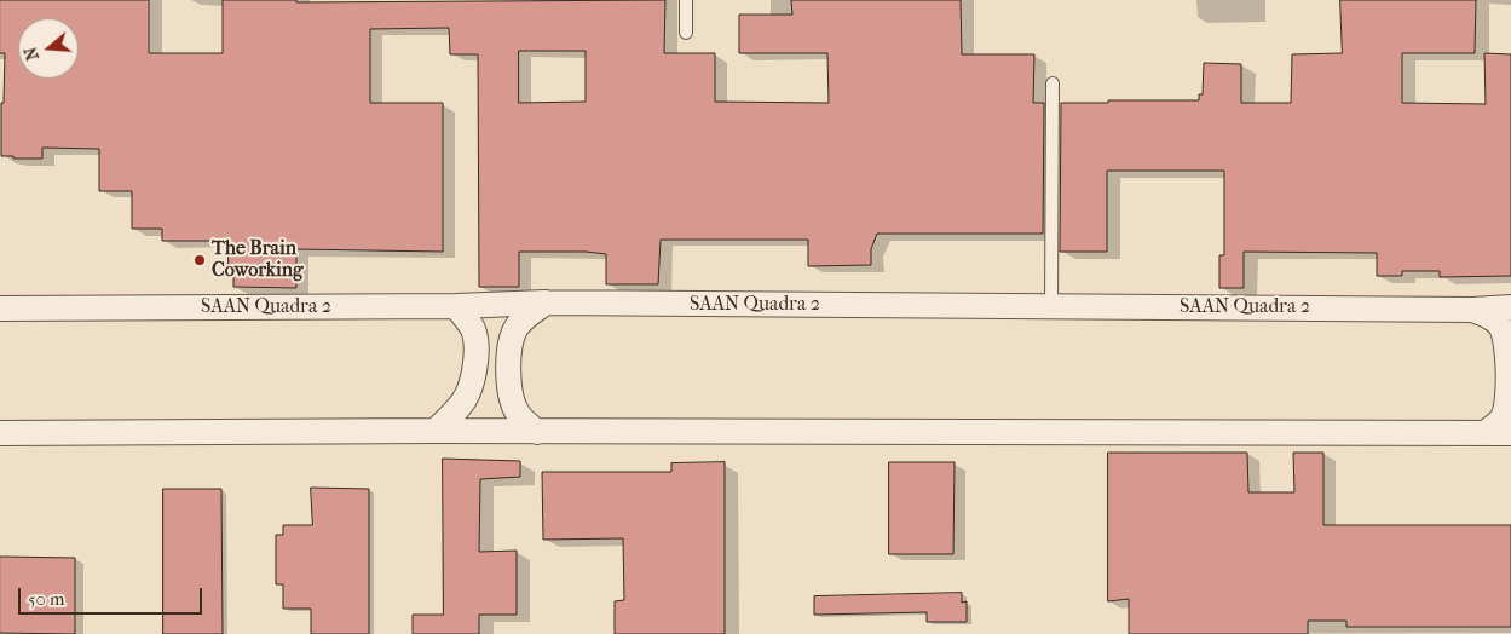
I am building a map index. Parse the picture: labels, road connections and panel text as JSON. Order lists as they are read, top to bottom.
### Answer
{
  "streets": {
    "street": ["SAAN Quadra 2"]
  },
  "places": ["The Brain Coworking"],
  "scale_bar": "50 m",
  "north": "left"
}
